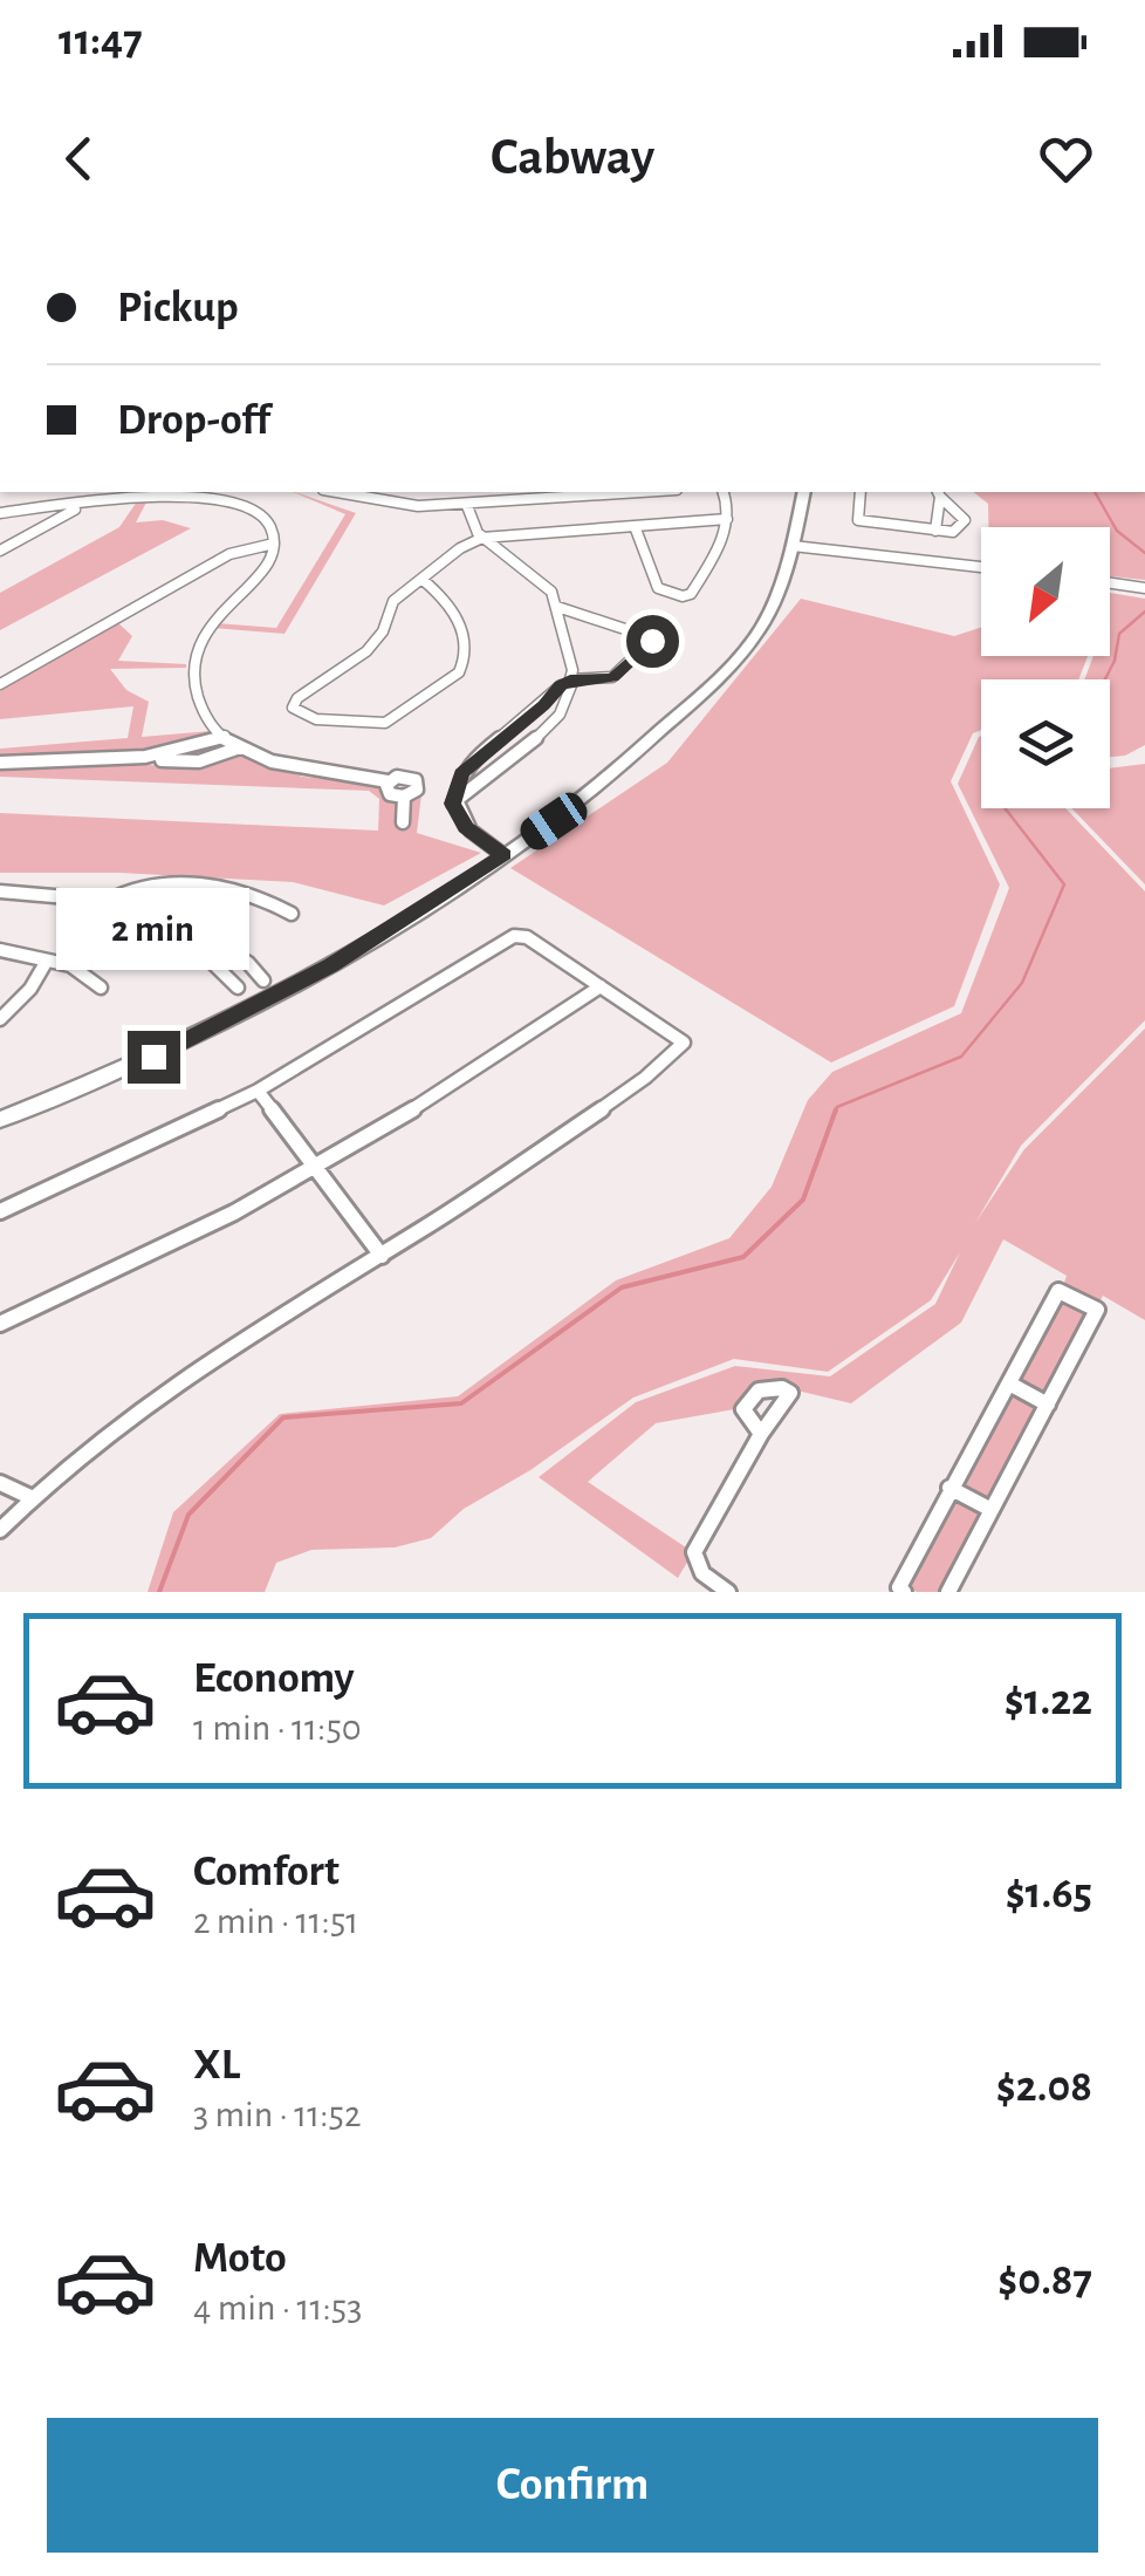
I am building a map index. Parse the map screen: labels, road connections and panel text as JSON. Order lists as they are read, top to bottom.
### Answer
{
  "north": "bottom left",
  "page": {
    "status": "11:47",
    "header": "Cabway",
    "banner": ["Pickup", "Drop-off"],
    "bubble": "2 min",
    "list": [
      {
        "name": "Economy",
        "note": "1 min · 11:50",
        "value": "$1.22"
      },
      {
        "name": "Comfort",
        "note": "2 min · 11:51",
        "value": "$1.65"
      },
      {
        "name": "XL",
        "note": "3 min · 11:52",
        "value": "$2.08"
      },
      {
        "name": "Moto",
        "note": "4 min · 11:53",
        "value": "$0.87"
      }
    ],
    "buttons": "Confirm"
  }
}
